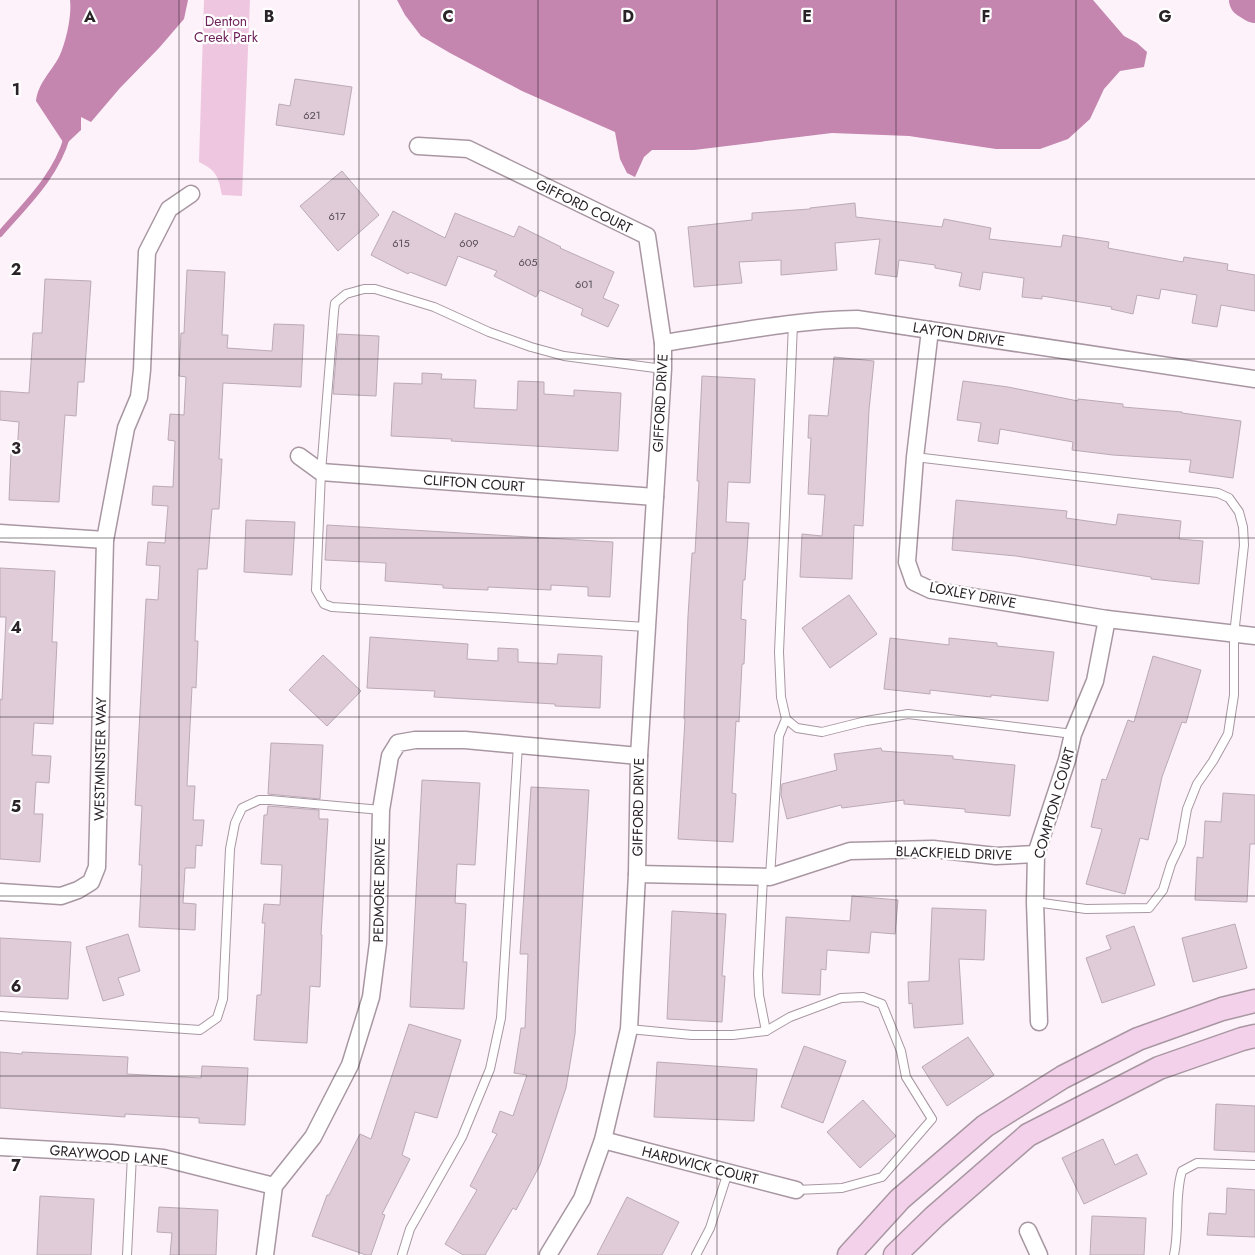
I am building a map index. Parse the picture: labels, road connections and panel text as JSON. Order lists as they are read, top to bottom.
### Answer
{
  "streets": {
    "street": [
      "GIFFORD COURT",
      "LAYTON DRIVE",
      "GIFFORD DRIVE",
      "CLIFTON COURT",
      "LOXLEY DRIVE",
      "WESTMINSTER WAY",
      "COMPTON COURT",
      "BLACKFIELD DRIVE",
      "PEDMORE DRIVE",
      "GRAYWOOD LANE",
      "HARDWICK COURT"
    ]
  },
  "crossings": [
    ["GIFFORD COURT", "LAYTON DRIVE"],
    ["GIFFORD COURT", "GIFFORD DRIVE"],
    ["LAYTON DRIVE", "GIFFORD DRIVE"],
    ["LAYTON DRIVE", "LOXLEY DRIVE"],
    ["GIFFORD DRIVE", "CLIFTON COURT"],
    ["GIFFORD DRIVE", "BLACKFIELD DRIVE"],
    ["GIFFORD DRIVE", "PEDMORE DRIVE"],
    ["GIFFORD DRIVE", "HARDWICK COURT"],
    ["LOXLEY DRIVE", "COMPTON COURT"],
    ["COMPTON COURT", "BLACKFIELD DRIVE"],
    ["PEDMORE DRIVE", "GRAYWOOD LANE"]
  ],
  "parks": ["Denton Creek Park"],
  "house_numbers": [
    "621",
    "617",
    "615",
    "609",
    "605",
    "601"
  ],
  "grid": {
    "columns": [
      "A",
      "B",
      "C",
      "D",
      "E",
      "F",
      "G"
    ],
    "rows": [
      "1",
      "2",
      "3",
      "4",
      "5",
      "6",
      "7"
    ]
  }
}
